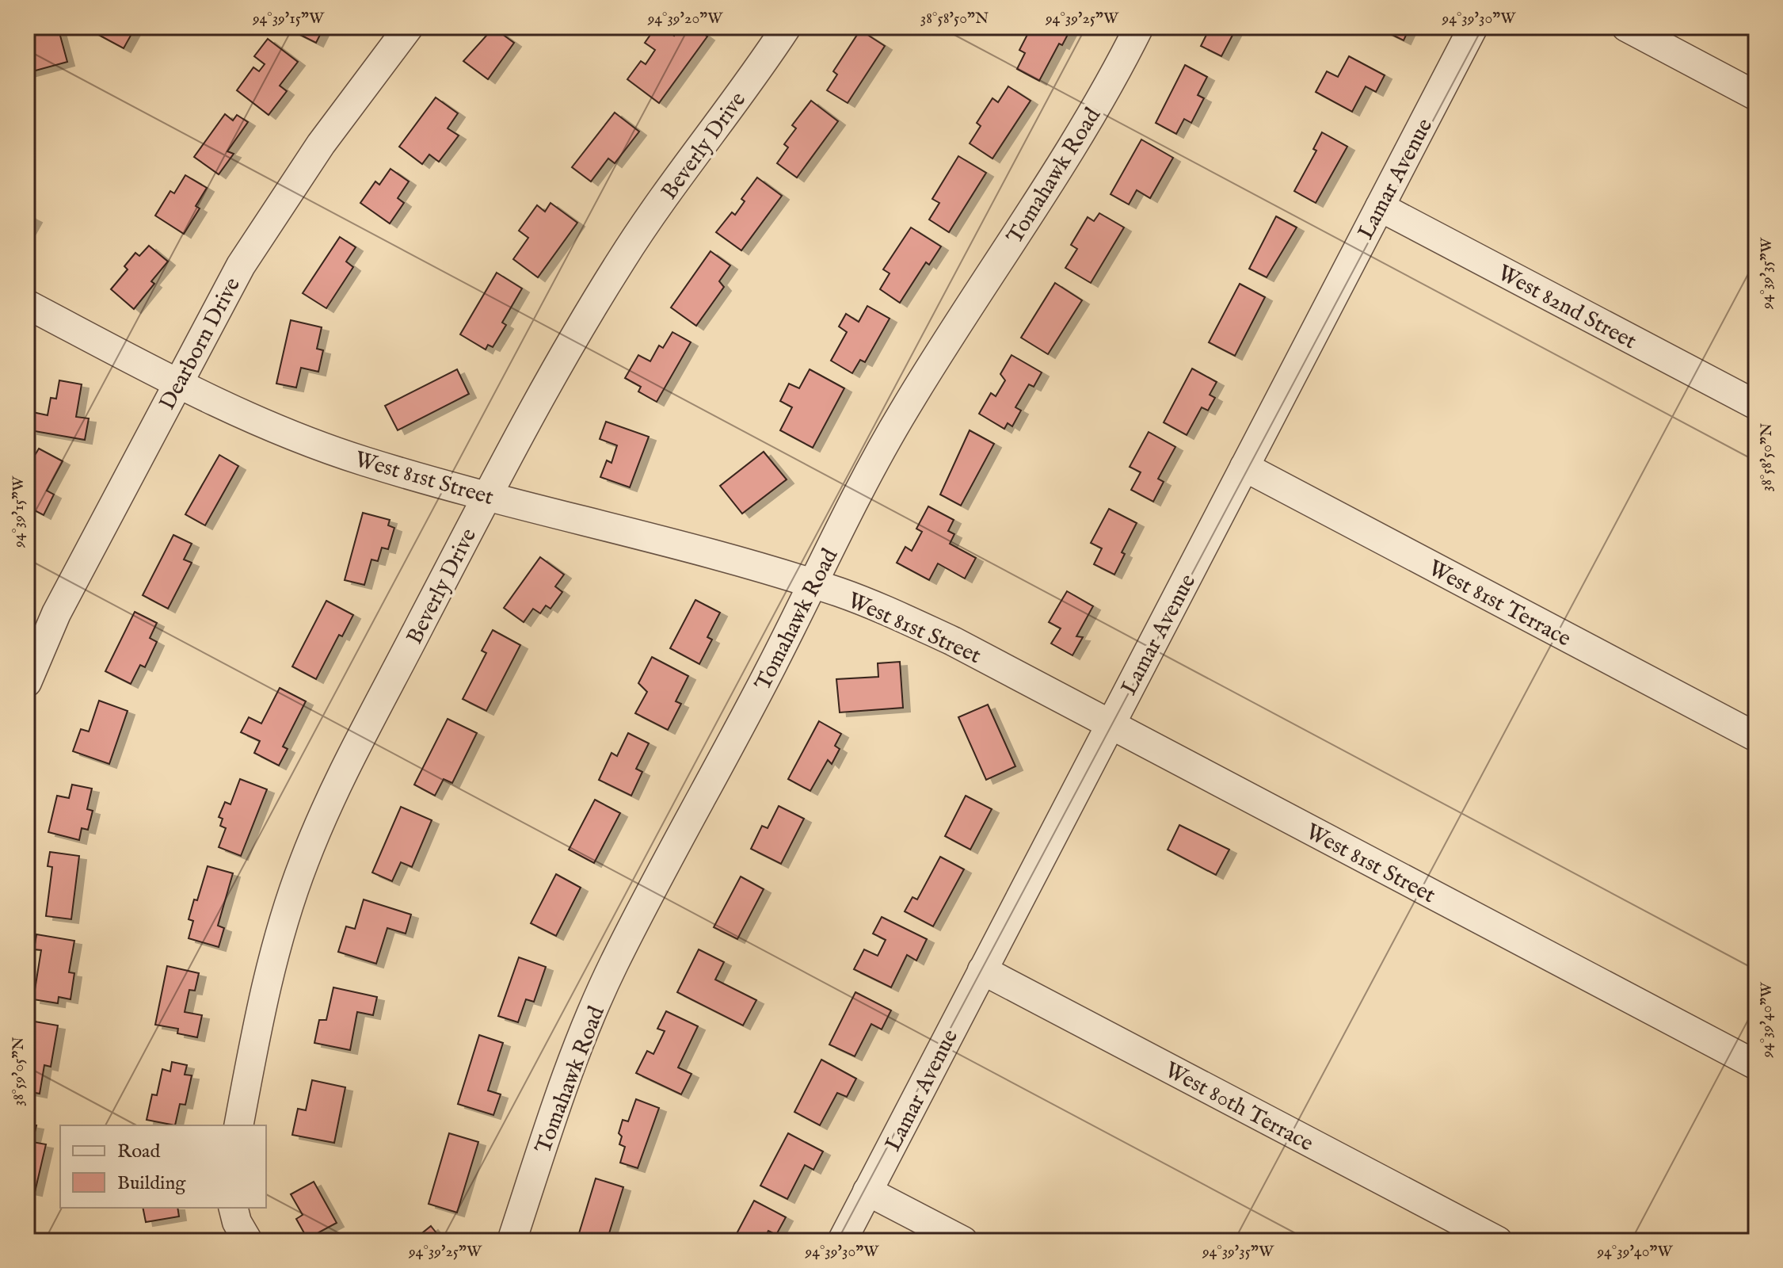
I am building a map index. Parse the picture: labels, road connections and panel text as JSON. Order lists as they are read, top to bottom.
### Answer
{
  "streets": {
    "street": [
      "Beverly Drive",
      "Tomahawk Road",
      "Lamar Avenue",
      "West 82nd Street",
      "Dearborn Drive",
      "West 81st Street",
      "West 81st Terrace",
      "West 80th Terrace"
    ]
  },
  "crossings": [
    ["Beverly Drive", "West 81st Street"],
    ["Tomahawk Road", "West 81st Street"],
    ["Lamar Avenue", "West 82nd Street"],
    ["Lamar Avenue", "West 81st Street"],
    ["Lamar Avenue", "West 81st Terrace"],
    ["Lamar Avenue", "West 80th Terrace"],
    ["Dearborn Drive", "West 81st Street"]
  ],
  "legend": ["Road", "Building"],
  "coordinates": [
    "94°39'15\"W",
    "94°39'20\"W",
    "38°58'50\"N",
    "94°39'25\"W",
    "94°39'30\"W",
    "94°39'35\"W",
    "94°39'40\"W",
    "38°59'05\"N"
  ]
}
